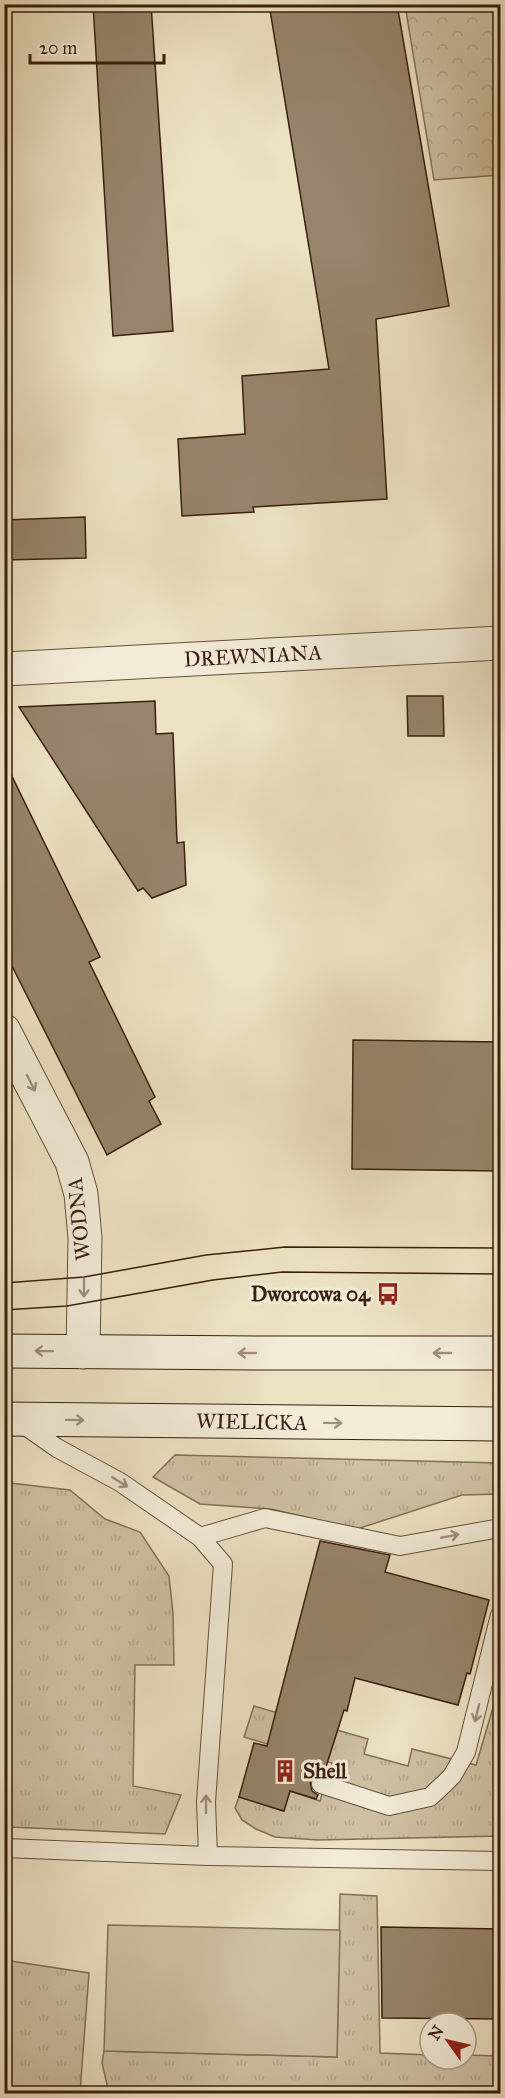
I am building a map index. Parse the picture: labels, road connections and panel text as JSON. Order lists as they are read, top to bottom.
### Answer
{
  "streets": {
    "main road": ["DREWNIANA", "WODNA", "WIELICKA"]
  },
  "one_way": ["WODNA"],
  "places": {
    "bus stop": ["Dworcowa 04"],
    "building": ["Shell"]
  },
  "scale_bar": "20 m",
  "north": "top left"
}
